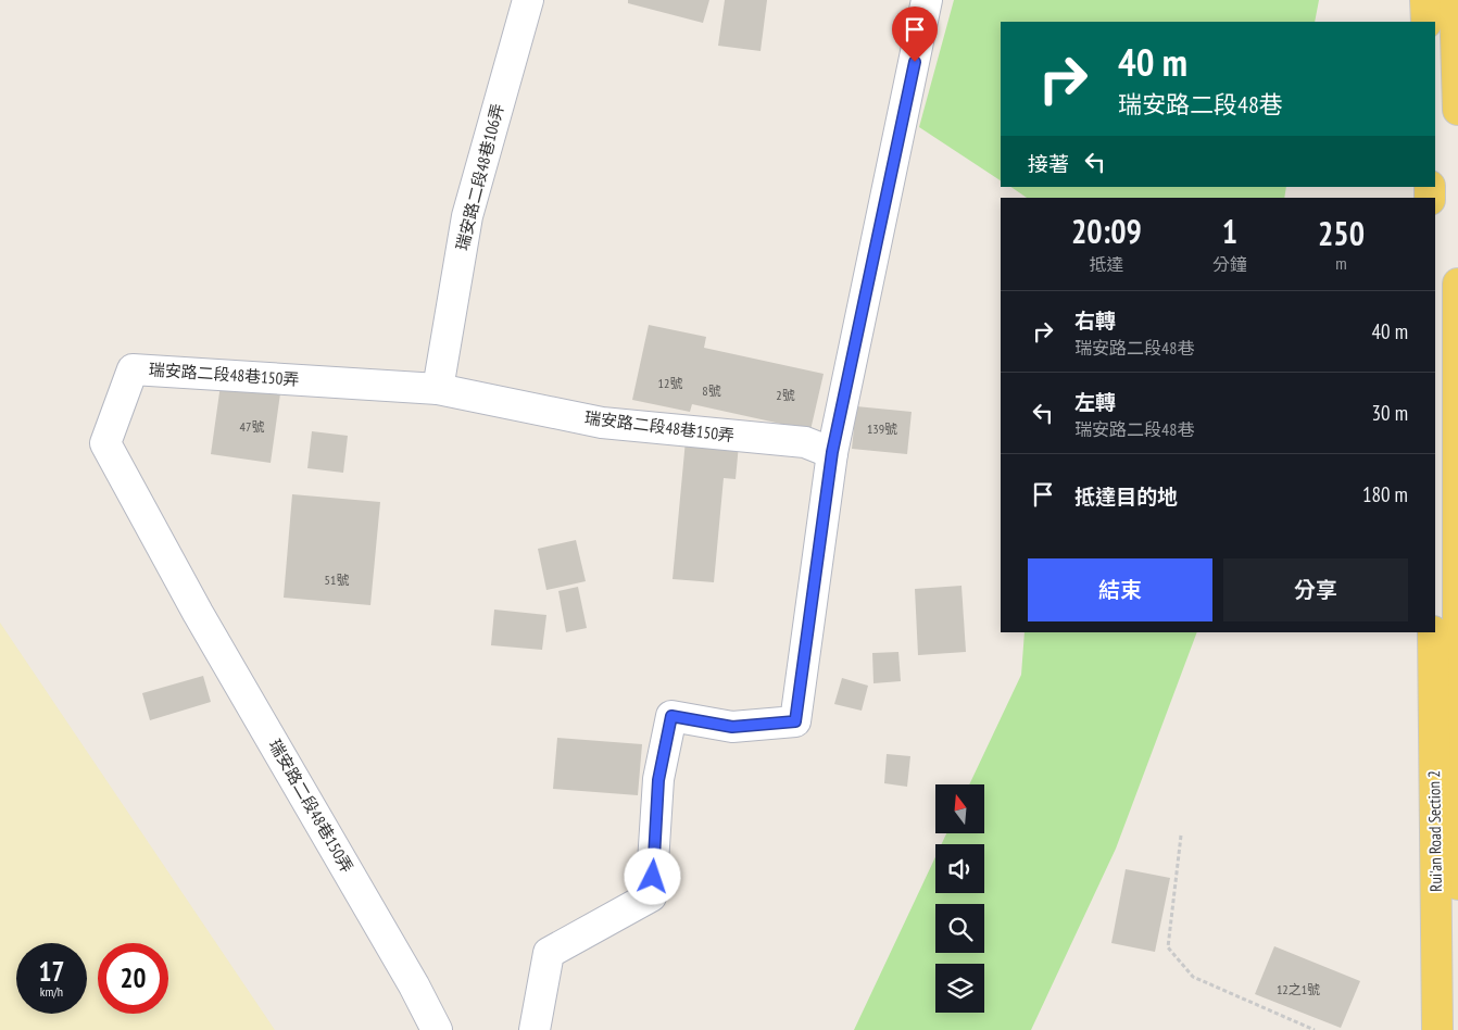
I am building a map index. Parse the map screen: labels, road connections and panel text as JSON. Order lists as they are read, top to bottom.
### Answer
{
  "streets": {
    "main road": ["Rui'an Road Section 2"],
    "lane": ["瑞安路二段48巷106弄", "瑞安路二段48巷150弄"]
  },
  "crossings": [
    ["瑞安路二段48巷106弄", "瑞安路二段48巷150弄"]
  ],
  "house_numbers": [
    "12號",
    "8號",
    "2號",
    "47號",
    "139號",
    "51號",
    "12之1號"
  ],
  "north": "top",
  "page": {
    "turn": ["40 m", "瑞安路二段48巷"],
    "then": "接著",
    "eta": [
      "20:09",
      "抵達",
      "1",
      "分鐘",
      "250",
      "m"
    ],
    "list": [
      {
        "name": "右轉",
        "note": "瑞安路二段48巷",
        "value": "40 m"
      },
      {
        "name": "左轉",
        "note": "瑞安路二段48巷",
        "value": "30 m"
      },
      {
        "name": "抵達目的地",
        "value": "180 m"
      }
    ],
    "buttons": ["結束", "分享"],
    "speed": "17 km/h",
    "limit": "20"
  }
}
